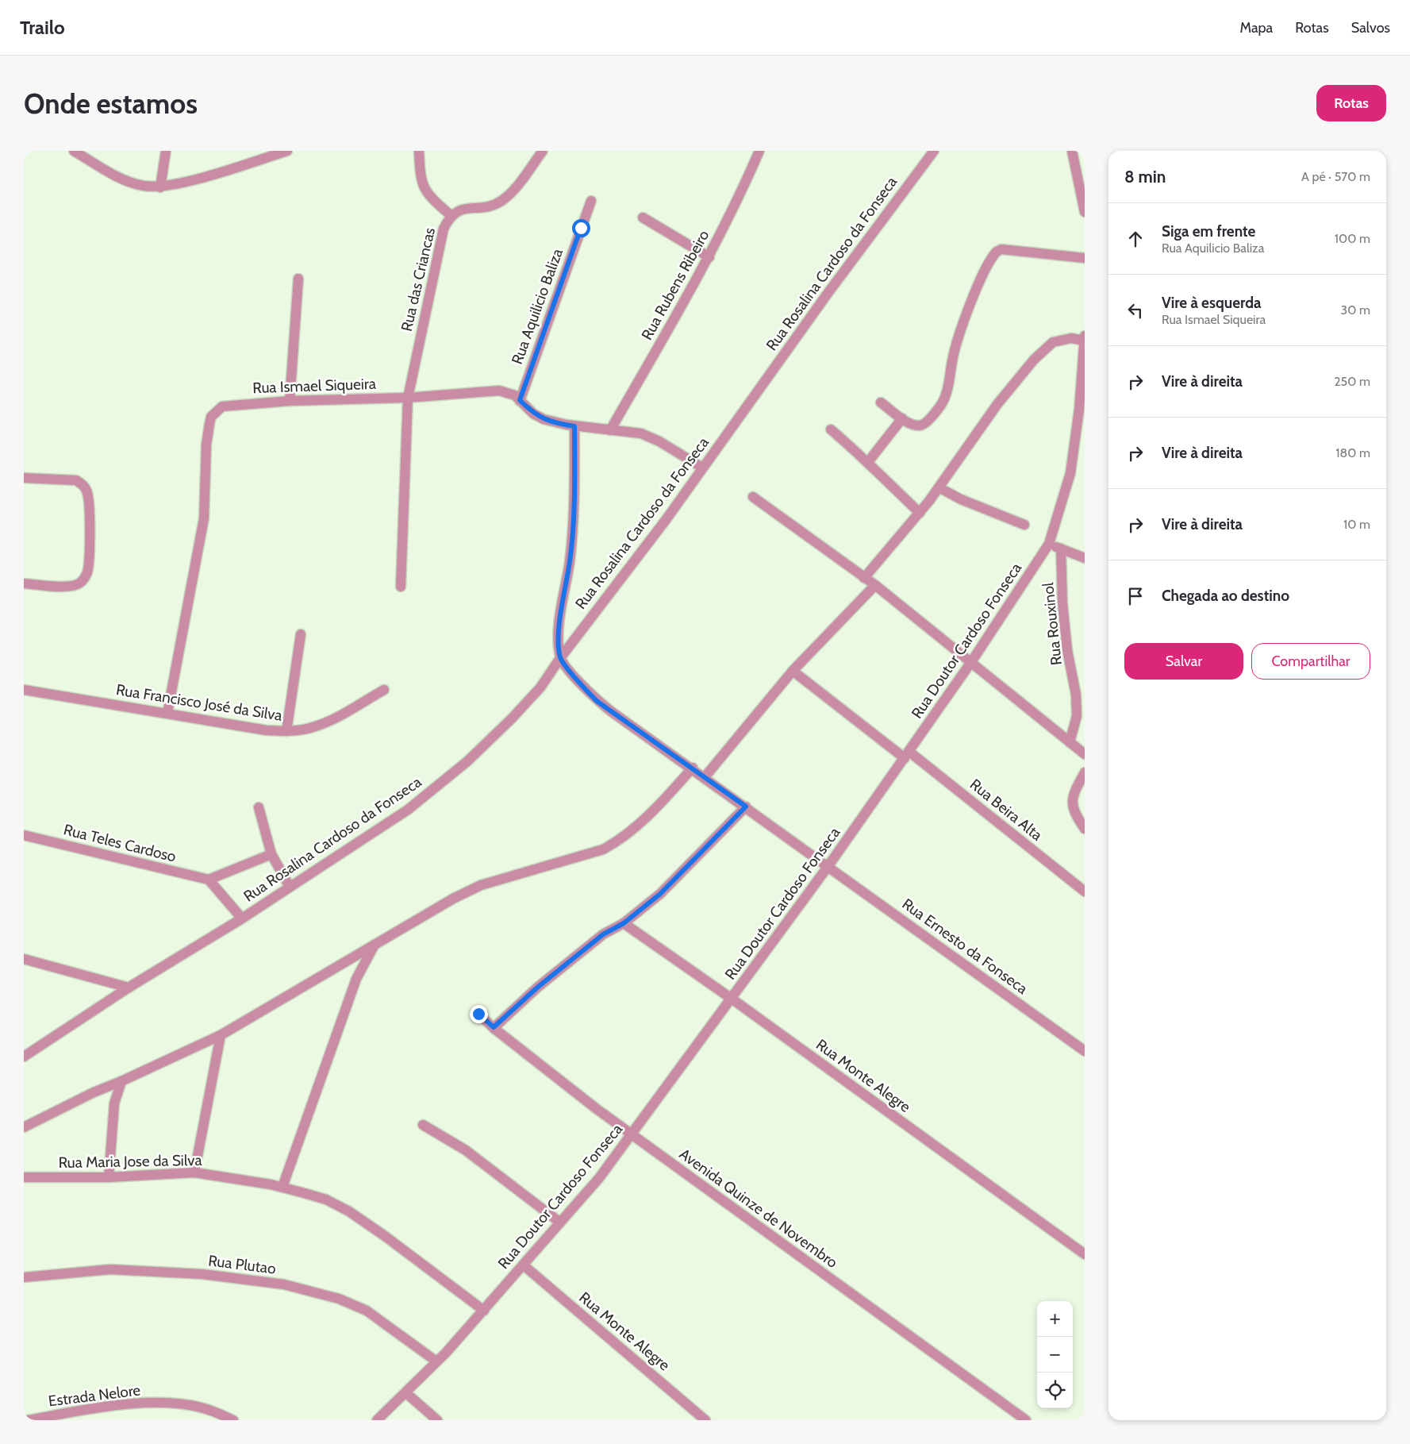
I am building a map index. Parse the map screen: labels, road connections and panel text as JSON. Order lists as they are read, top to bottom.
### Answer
{
  "streets": {
    "street": [
      "Rua Rosalina Cardoso da Fonseca",
      "Rua das Criancas",
      "Rua Rubens Ribeiro",
      "Rua Aquilicio Baliza",
      "Rua Ismael Siqueira",
      "Rua Rouxinol",
      "Rua Doutor Cardoso Fonseca",
      "Rua Francisco José da Silva",
      "Rua Beira Alta",
      "Rua Teles Cardoso",
      "Rua Ernesto da Fonseca",
      "Rua Monte Alegre",
      "Rua Maria Jose da Silva",
      "Avenida Quinze de Novembro",
      "Rua Plutao",
      "Estrada Nelore"
    ]
  },
  "crossings": [
    ["Rua Rosalina Cardoso da Fonseca", "Rua Ismael Siqueira"],
    ["Rua Rosalina Cardoso da Fonseca", "Rua Ernesto da Fonseca"],
    ["Rua das Criancas", "Rua Ismael Siqueira"],
    ["Rua Rubens Ribeiro", "Rua Ismael Siqueira"],
    ["Rua Aquilicio Baliza", "Rua Ismael Siqueira"],
    ["Rua Ismael Siqueira", "Rua Francisco José da Silva"],
    ["Rua Doutor Cardoso Fonseca", "Rua Beira Alta"],
    ["Rua Doutor Cardoso Fonseca", "Rua Ernesto da Fonseca"],
    ["Rua Doutor Cardoso Fonseca", "Rua Monte Alegre"],
    ["Rua Doutor Cardoso Fonseca", "Rua Maria Jose da Silva"],
    ["Rua Doutor Cardoso Fonseca", "Avenida Quinze de Novembro"],
    ["Rua Doutor Cardoso Fonseca", "Rua Plutao"]
  ],
  "page": {
    "header": "Trailo",
    "nav": ["Mapa", "Rotas", "Salvos"],
    "buttons": [
      "Rotas",
      ["Salvar", "Compartilhar"]
    ],
    "title": "Onde estamos",
    "heading": ["8 min", "A pé · 570 m"],
    "list": [
      ["Siga em frente", "Rua Aquilicio Baliza", "100 m"],
      ["Vire à esquerda", "Rua Ismael Siqueira", "30 m"],
      ["Vire à direita", "250 m"],
      ["Vire à direita", "180 m"],
      ["Vire à direita", "10 m"],
      "Chegada ao destino"
    ],
    "map_buttons": ["+", "−"]
  }
}
